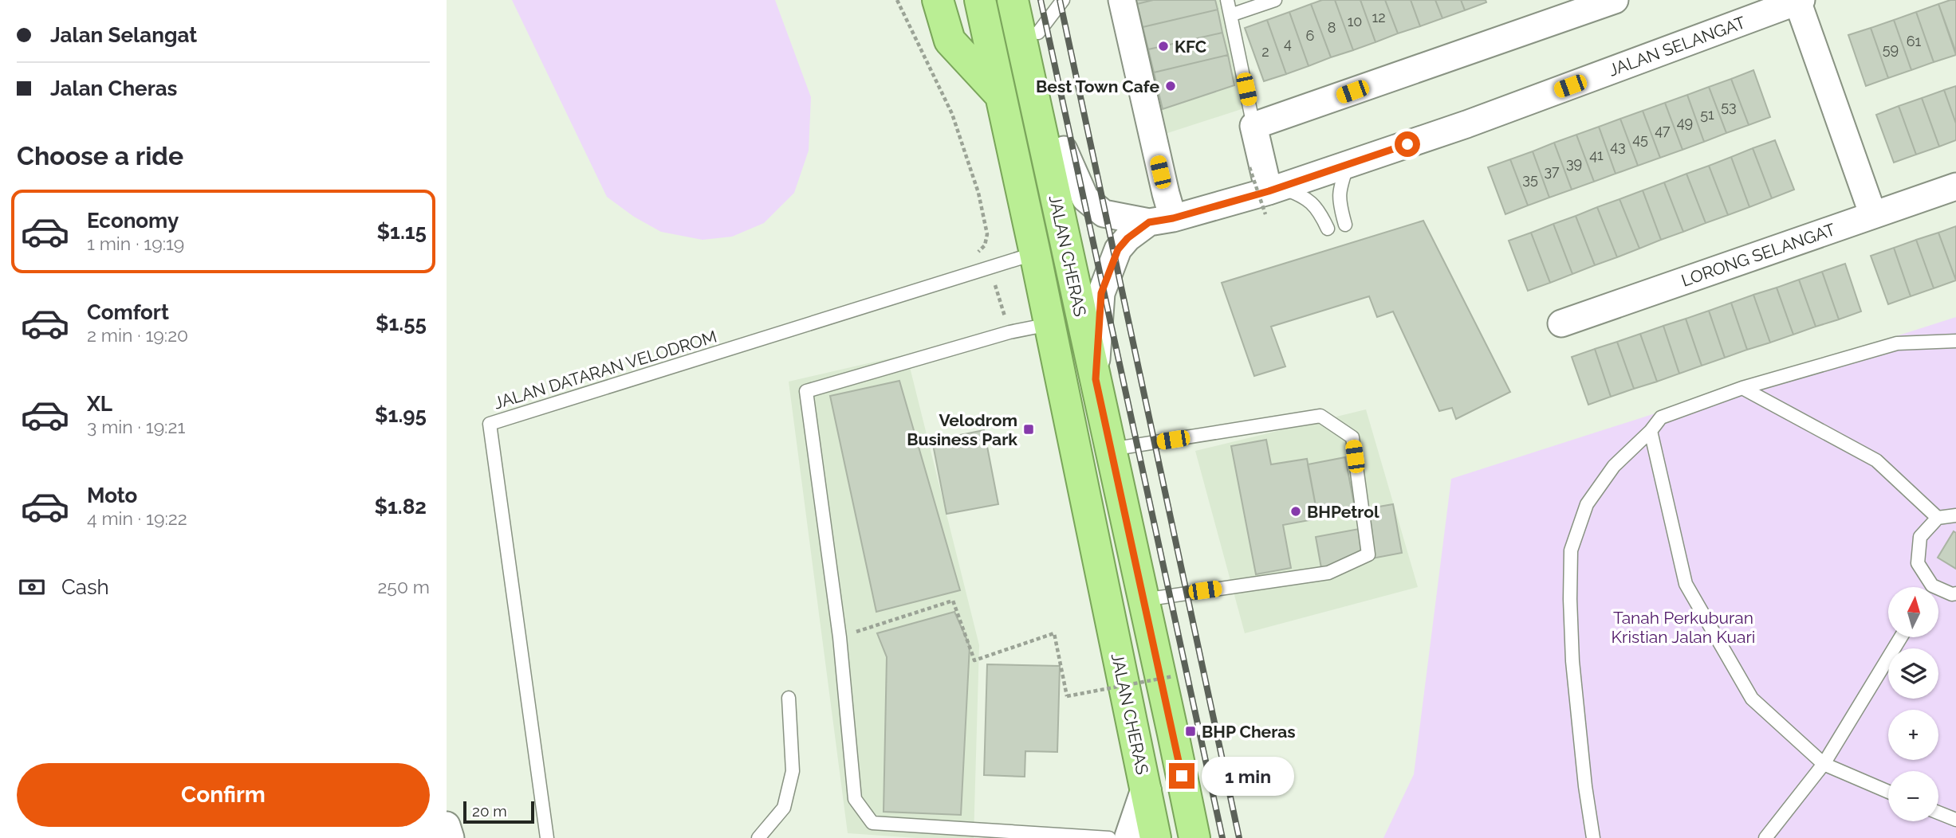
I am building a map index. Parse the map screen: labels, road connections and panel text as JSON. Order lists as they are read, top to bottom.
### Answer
{
  "streets": {
    "highway": ["JALAN CHERAS"],
    "street": ["JALAN SELANGAT", "LORONG SELANGAT"],
    "lane": ["JALAN DATARAN VELODROM"]
  },
  "crossings": [
    ["JALAN SELANGAT", "JALAN CHERAS"],
    ["JALAN CHERAS", "JALAN DATARAN VELODROM"]
  ],
  "parks": ["Tanah Perkuburan Kristian Jalan Kuari"],
  "places": {
    "other": ["KFC", "Best Town Cafe", "BHPetrol"],
    "transit": ["Velodrom Business Park", "BHP Cheras"]
  },
  "house_numbers": [
    "12",
    "10",
    "8",
    "6",
    "61",
    "4",
    "59",
    "2",
    "53",
    "51",
    "49",
    "47",
    "45",
    "43",
    "41",
    "39",
    "37",
    "35"
  ],
  "scale_bar": "20 m",
  "north": "top",
  "page": {
    "banner": ["Jalan Selangat", "Jalan Cheras"],
    "heading": "Choose a ride",
    "list": [
      {
        "name": "Economy",
        "note": "1 min · 19:19",
        "value": "$1.15"
      },
      {
        "name": "Comfort",
        "note": "2 min · 19:20",
        "value": "$1.55"
      },
      {
        "name": "XL",
        "note": "3 min · 19:21",
        "value": "$1.95"
      },
      {
        "name": "Moto",
        "note": "4 min · 19:22",
        "value": "$1.82"
      }
    ],
    "pay": ["Cash", "250 m"],
    "map_buttons": ["+", "−"],
    "buttons": "Confirm",
    "bubble": "1 min",
    "scale": "20 m"
  }
}
